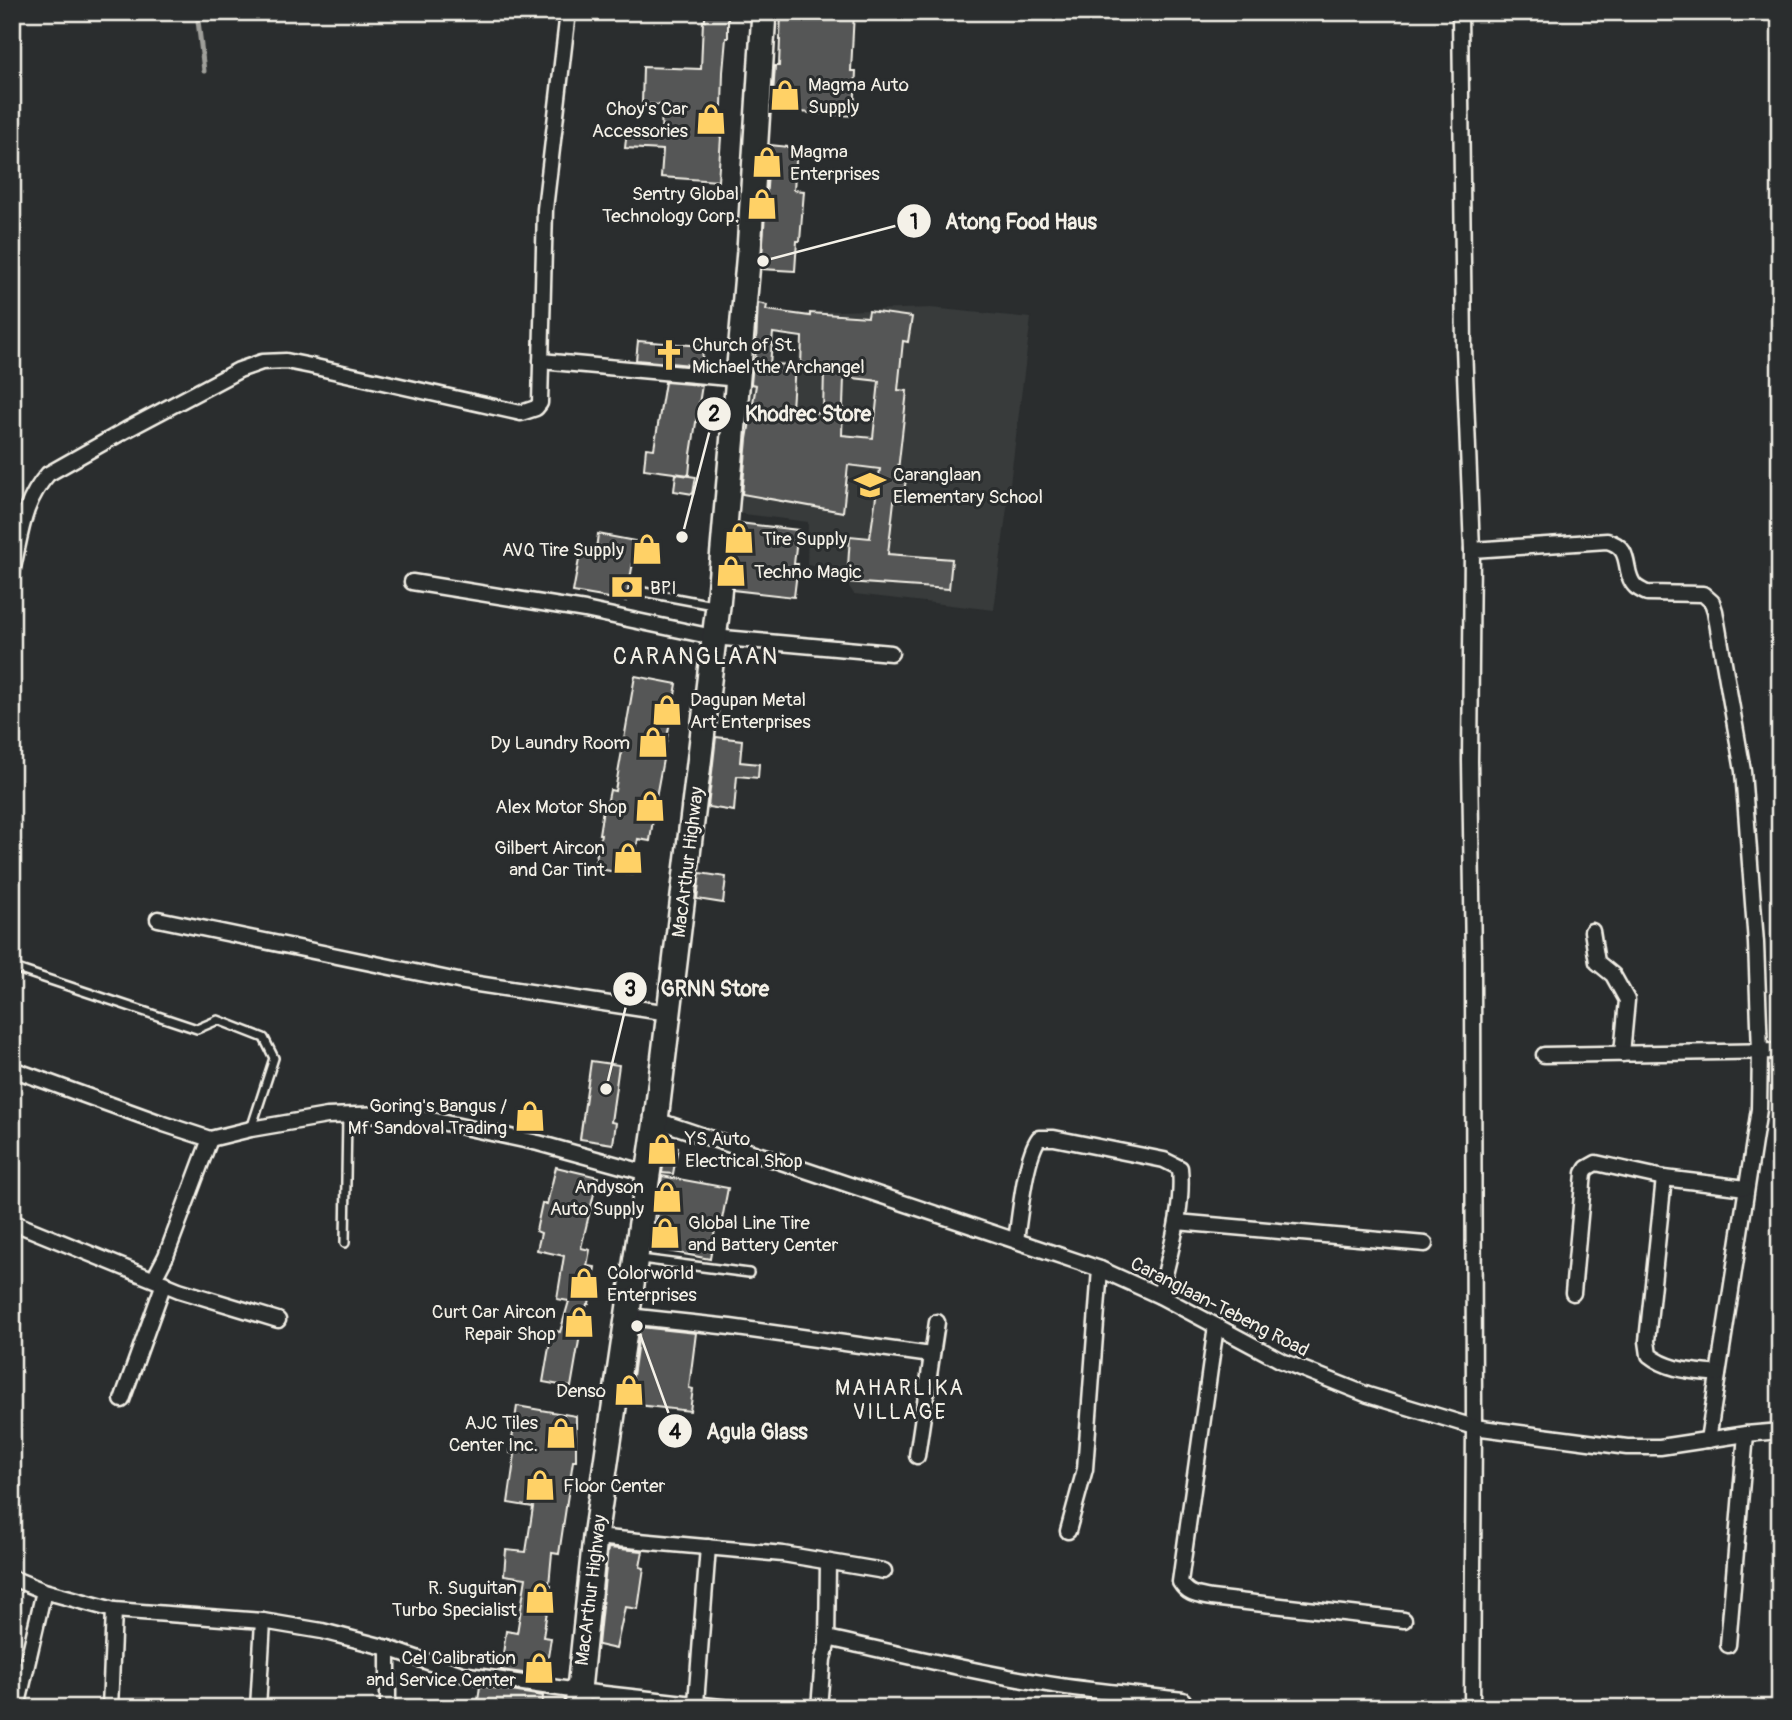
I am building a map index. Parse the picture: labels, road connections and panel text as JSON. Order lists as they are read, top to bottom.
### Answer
{
  "streets": {
    "main road": ["MacArthur Highway"],
    "street": ["Caranglaan-Tebeng Road"]
  },
  "crossings": [
    ["MacArthur Highway", "Caranglaan-Tebeng Road"]
  ],
  "districts": ["CARANGLAAN", "MAHARLIKA VILLAGE"],
  "places": {
    "shop": [
      "Magma Auto Supply",
      "Choy's Car Accessories",
      "Magma Enterprises",
      "Sentry Global Technology Corp.",
      "Tire Supply",
      "AVQ Tire Supply",
      "Techno Magic",
      "Dagupan Metal Art Enterprises",
      "Dy Laundry Room",
      "Alex Motor Shop",
      "Gilbert Aircon and Car Tint",
      "Goring's Bangus / Mf Sandoval Trading",
      "YS Auto Electrical Shop",
      "Andyson Auto Supply",
      "Global Line Tire and Battery Center",
      "Colorworld Enterprises",
      "Curt Car Aircon Repair Shop",
      "Denso",
      "AJC Tiles Center Inc.",
      "Floor Center",
      "R. Suguitan Turbo Specialist",
      "Cel Calibration and Service Center"
    ],
    "other": [
      "Atong Food Haus",
      "Khodrec Store",
      "GRNN Store",
      "Agula Glass"
    ],
    "church": ["Church of St. Michael the Archangel"],
    "school or university": ["Caranglaan Elementary School"],
    "bank": ["BPI"]
  }
}
